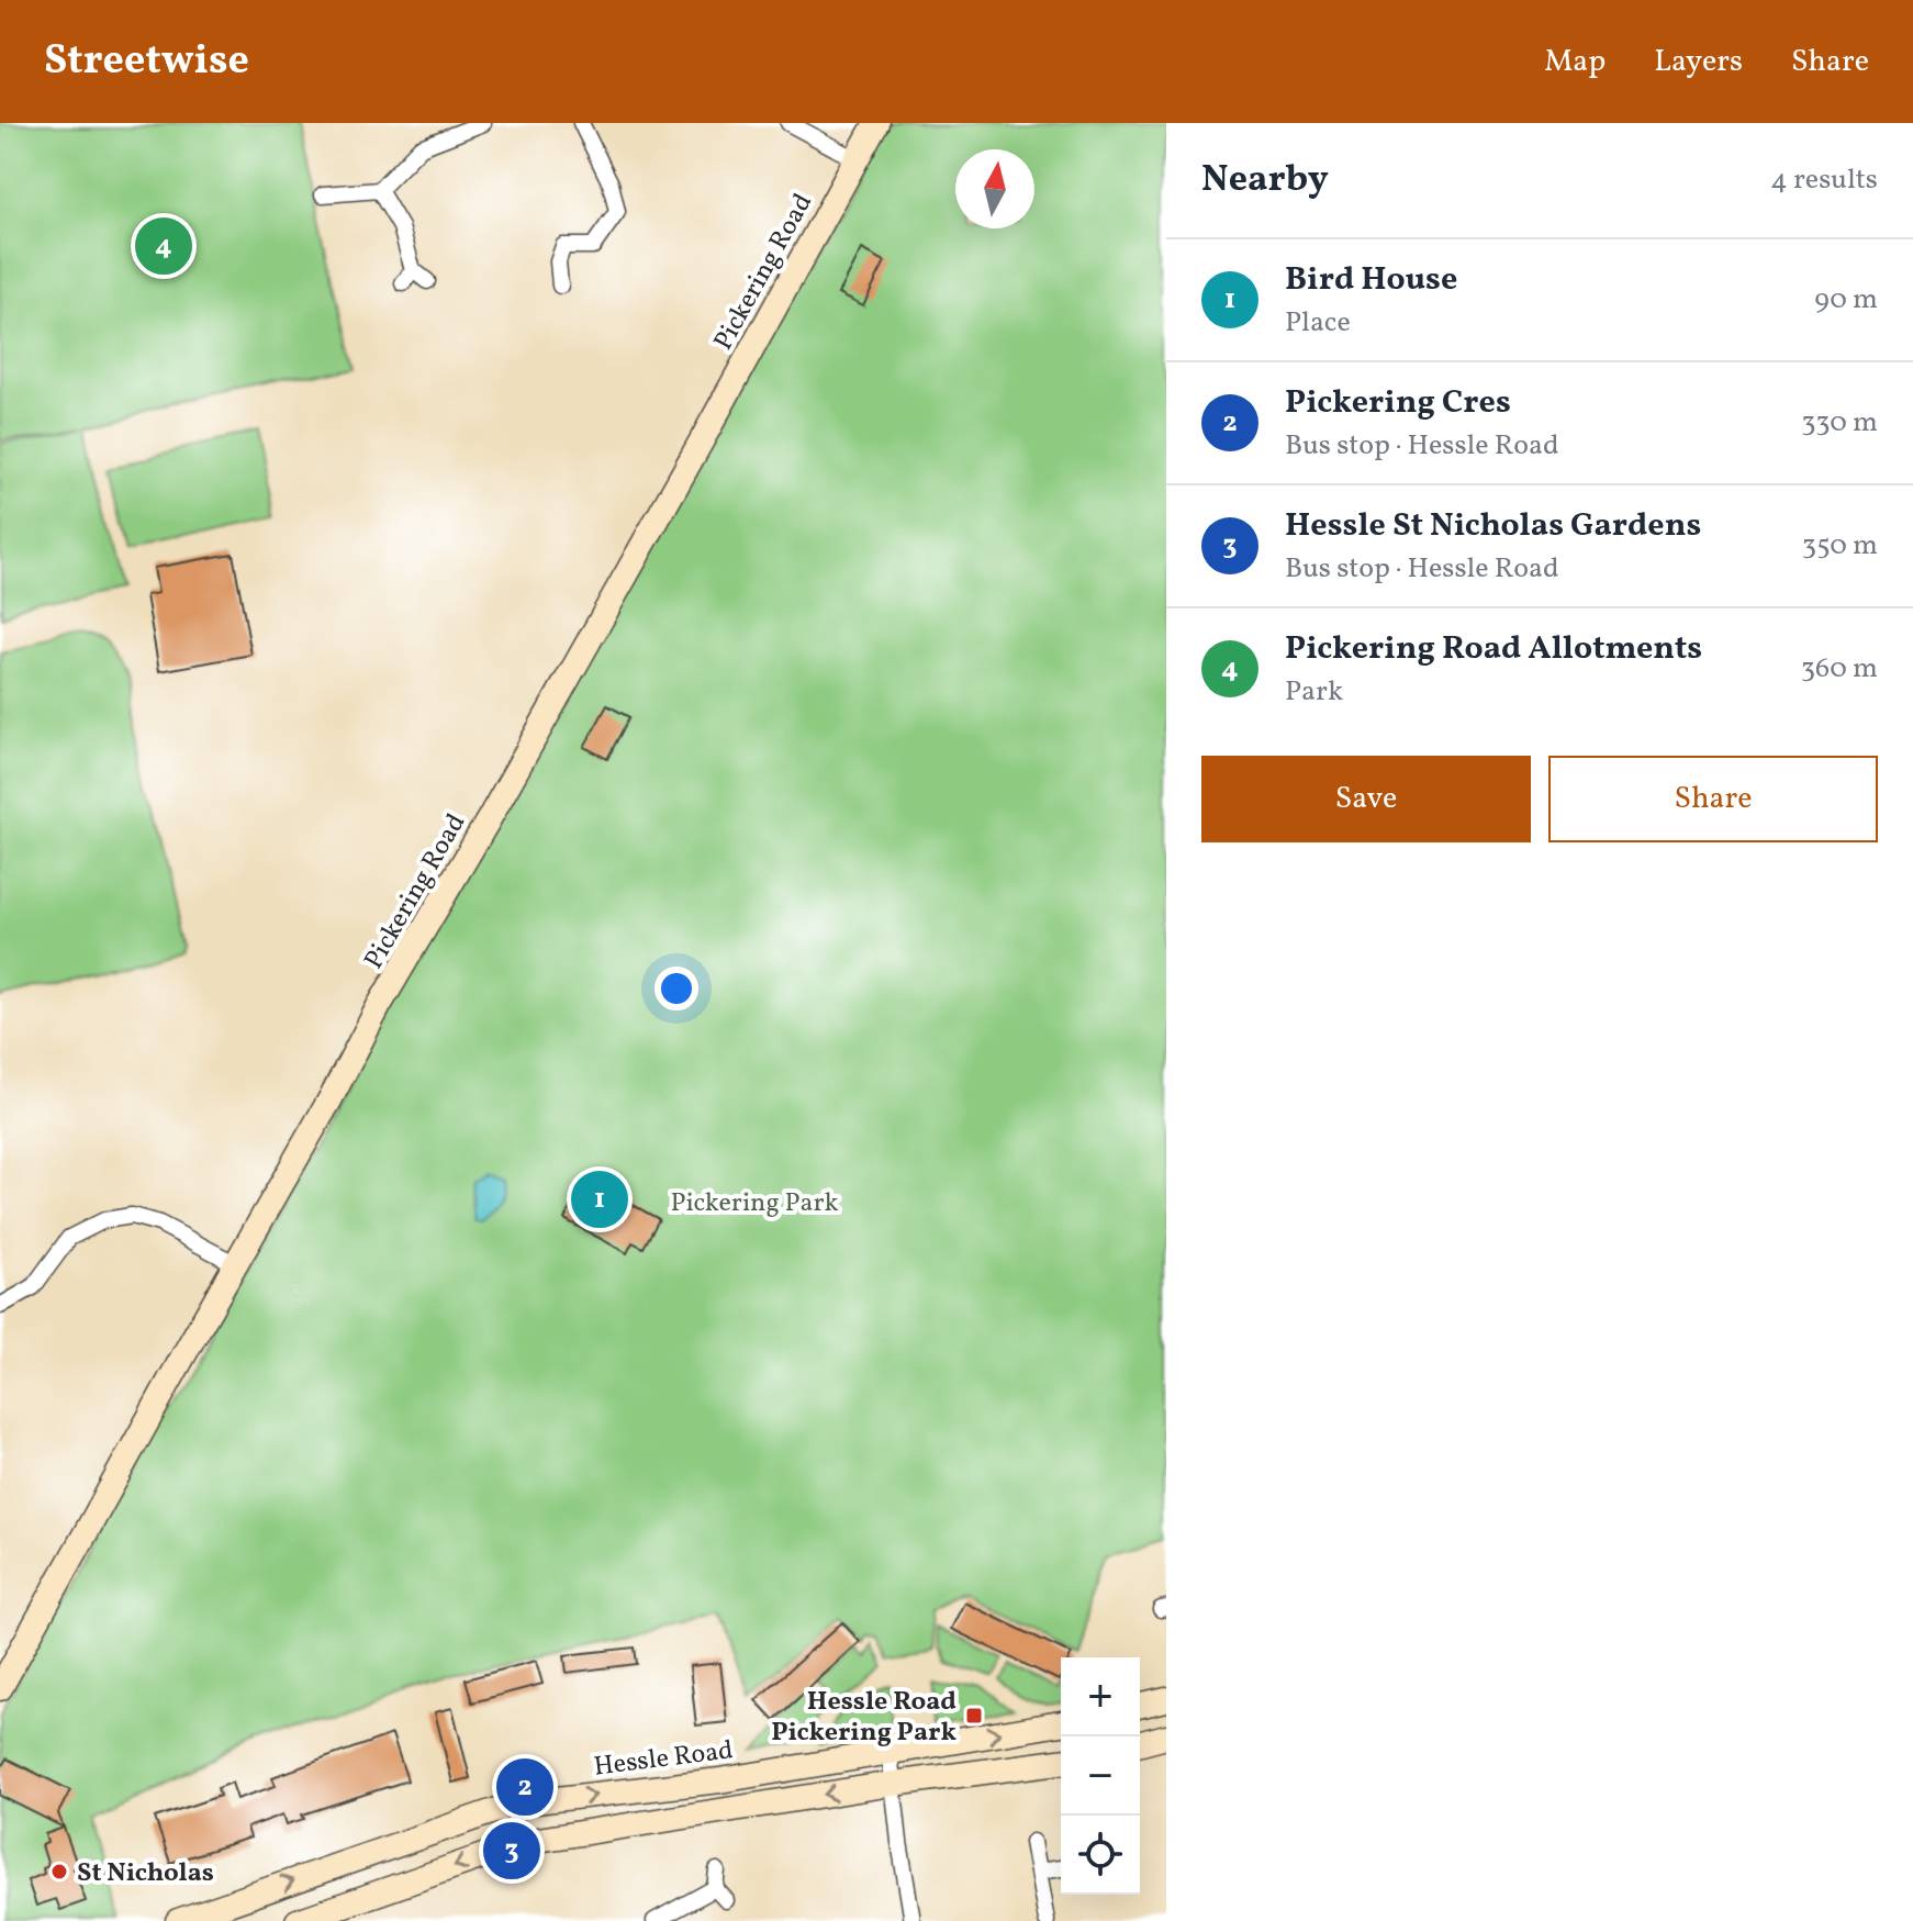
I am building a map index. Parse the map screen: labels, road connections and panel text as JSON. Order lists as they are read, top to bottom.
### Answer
{
  "streets": {
    "street": ["Pickering Road", "Hessle Road"]
  },
  "parks": ["Pickering Park"],
  "places": {
    "transit": ["Hessle Road Pickering Park"],
    "other": ["St Nicholas"]
  },
  "north": "top",
  "page": {
    "header": "Streetwise",
    "nav": ["Map", "Layers", "Share"],
    "heading": ["Nearby", "4 results"],
    "pins": [
      "4",
      "1",
      "2",
      "3"
    ],
    "list": [
      {
        "mark": "1",
        "name": "Bird House",
        "note": "Place",
        "value": "90 m"
      },
      {
        "mark": "2",
        "name": "Pickering Cres",
        "note": "Bus stop · Hessle Road",
        "value": "330 m"
      },
      {
        "mark": "3",
        "name": "Hessle St Nicholas Gardens",
        "note": "Bus stop · Hessle Road",
        "value": "350 m"
      },
      {
        "mark": "4",
        "name": "Pickering Road Allotments",
        "note": "Park",
        "value": "360 m"
      }
    ],
    "buttons": ["Save", "Share"],
    "map_buttons": ["+", "−"]
  }
}
